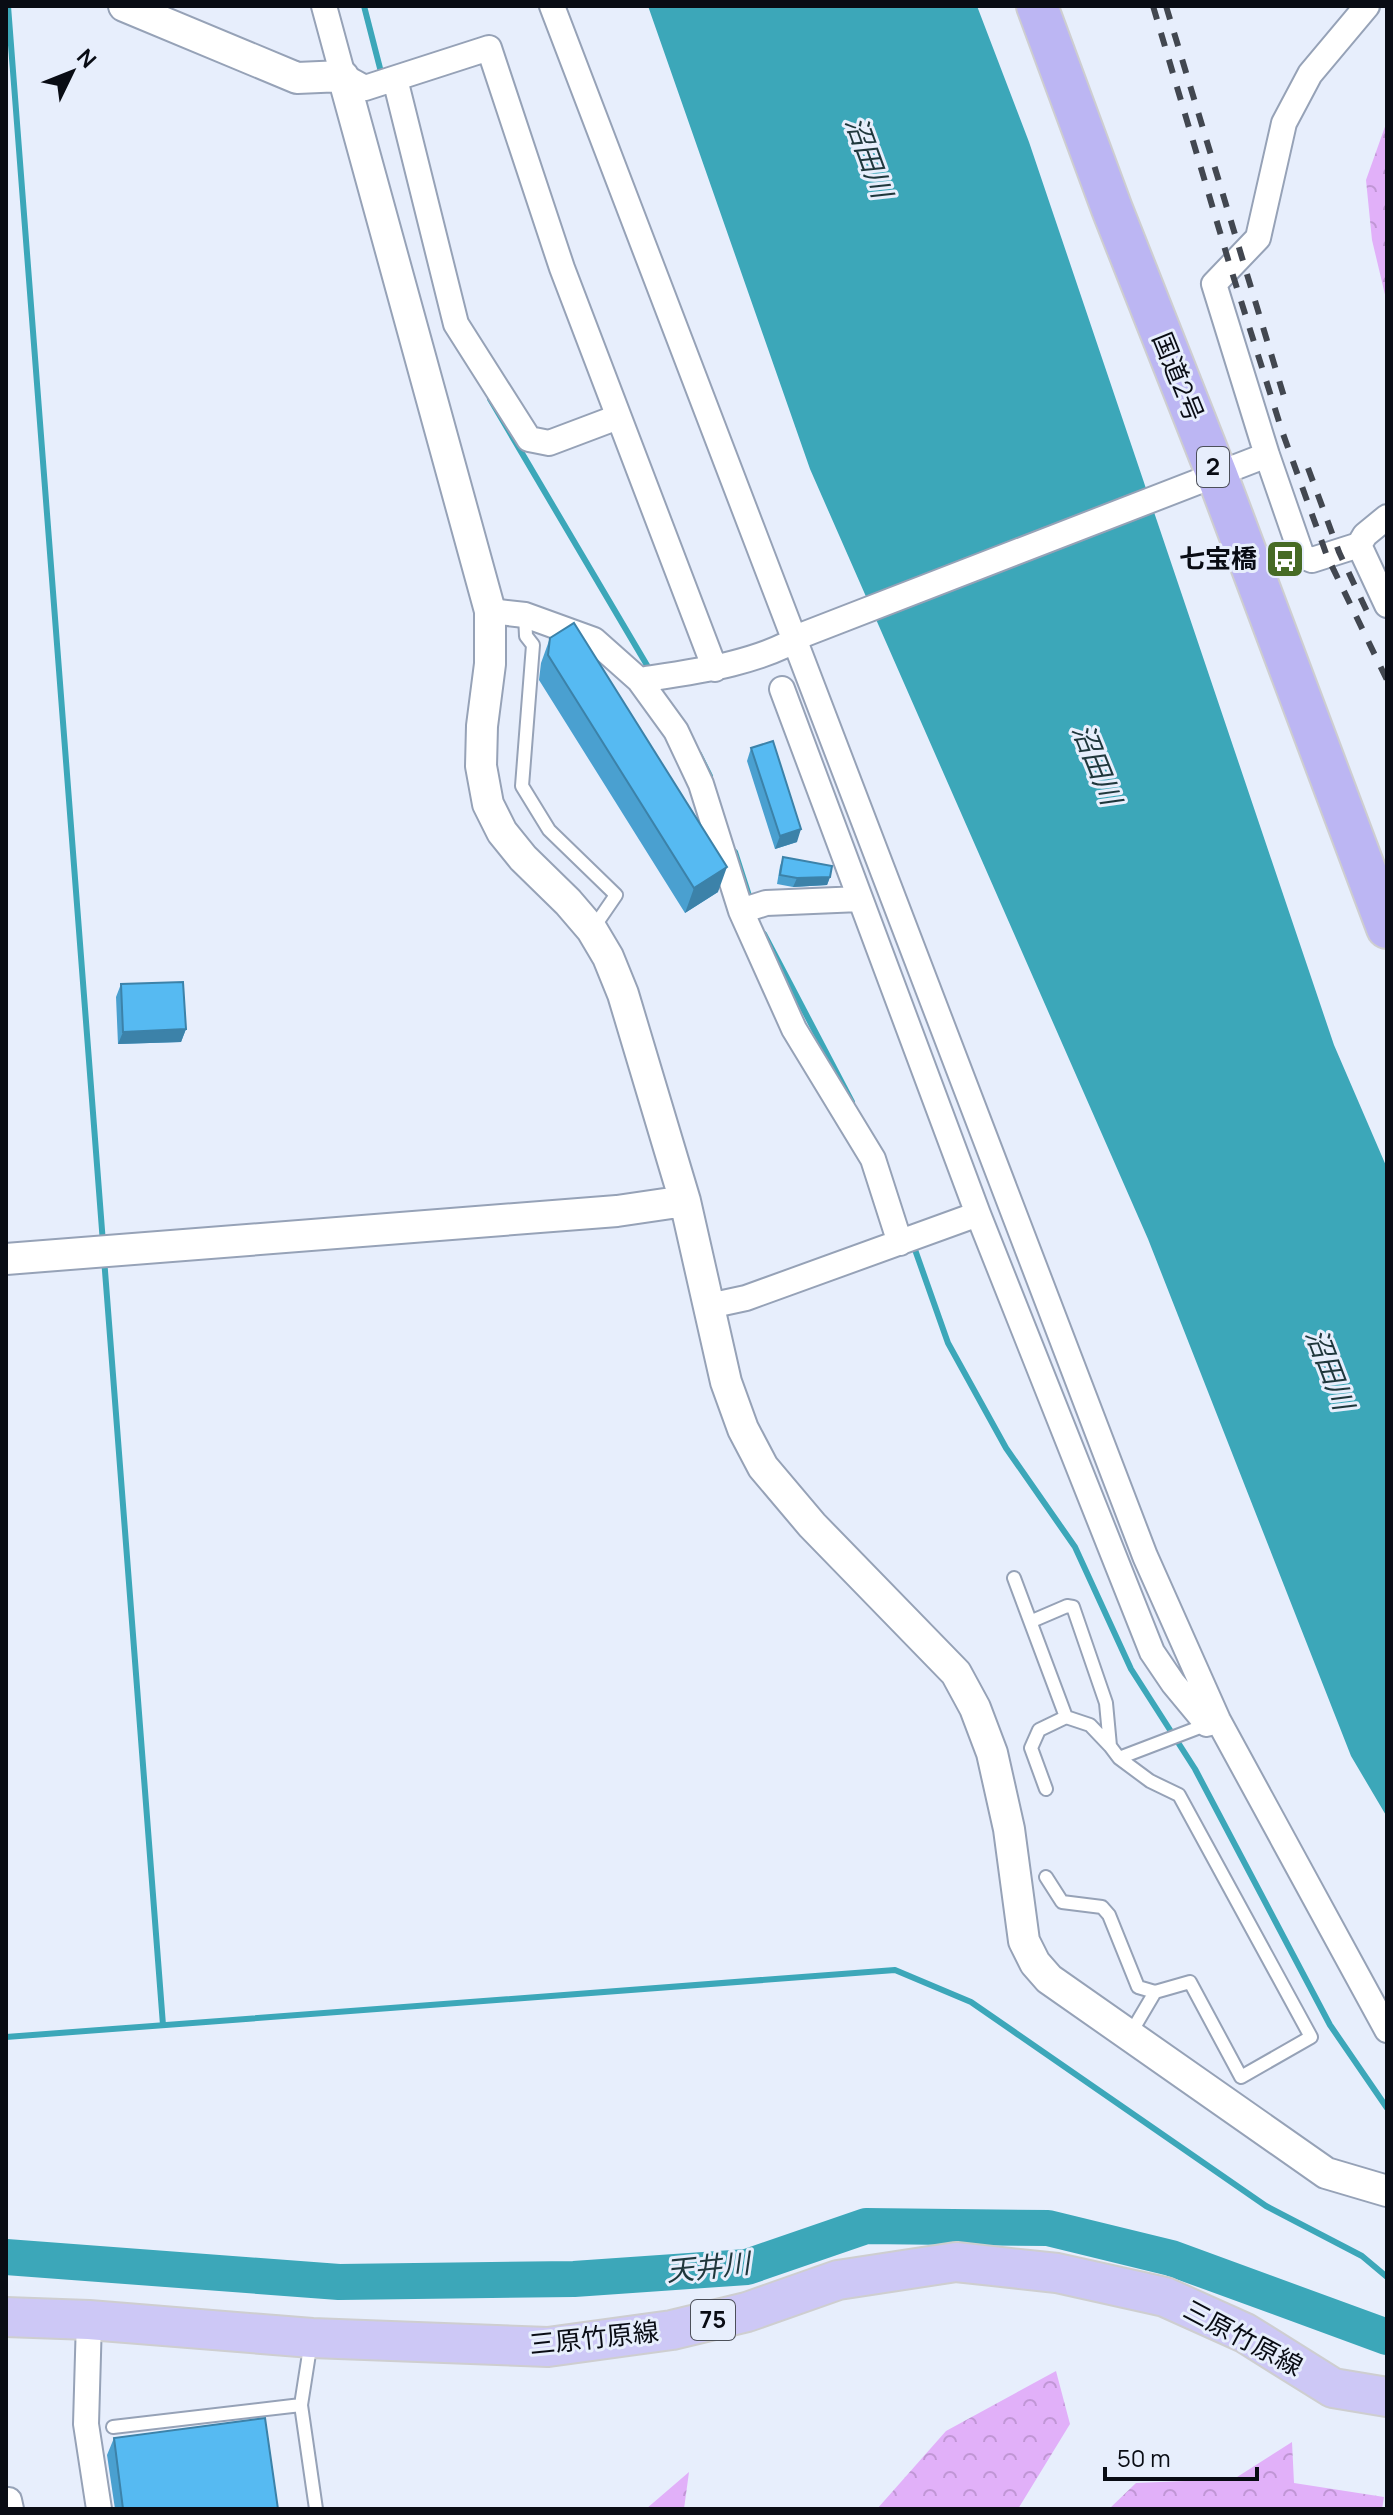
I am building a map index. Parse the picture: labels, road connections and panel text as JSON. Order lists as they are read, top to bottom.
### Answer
{
  "streets": {
    "highway": ["国道2号", "2"],
    "main road": ["75", "三原竹原線"]
  },
  "water": ["沼田川", "天井川"],
  "places": {
    "bus stop": ["七宝橋"]
  },
  "scale_bar": "50 m",
  "north": "top right"
}
